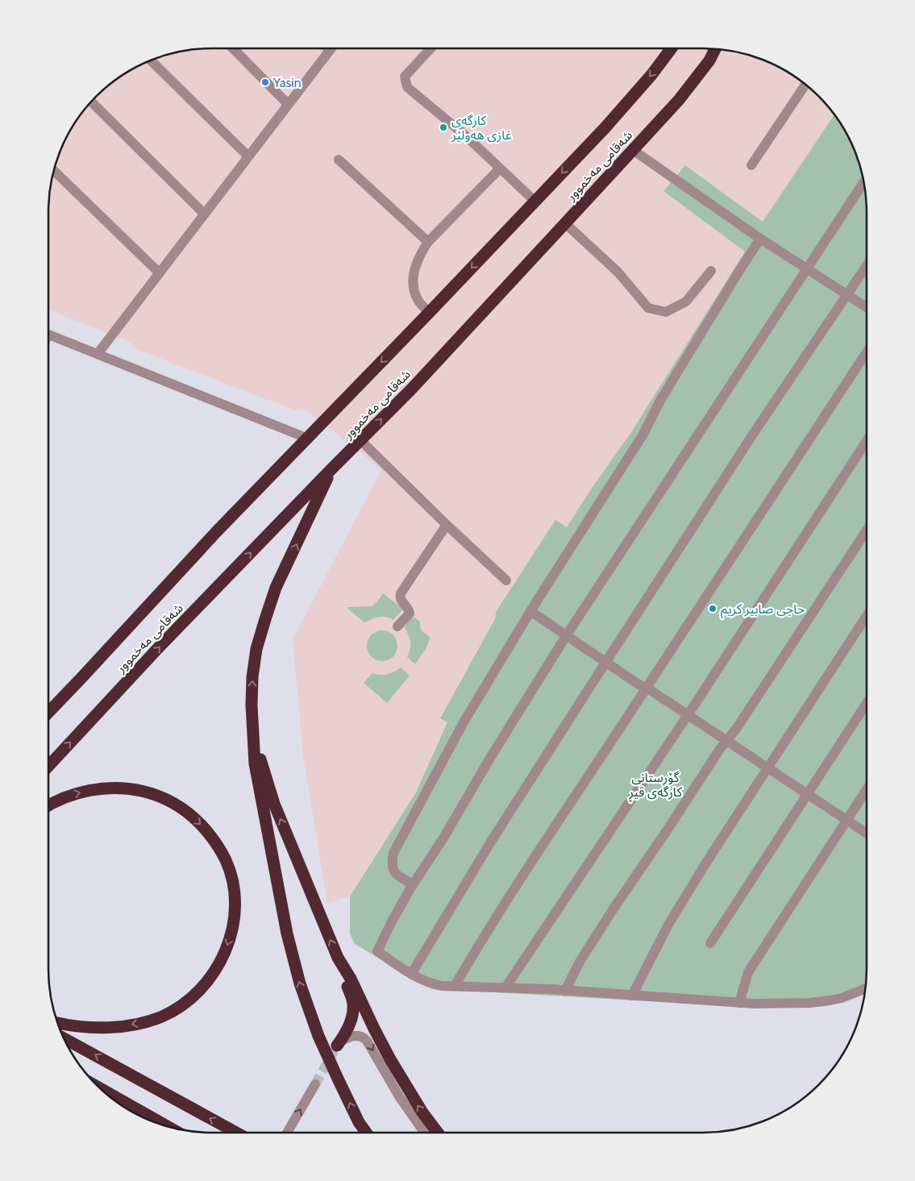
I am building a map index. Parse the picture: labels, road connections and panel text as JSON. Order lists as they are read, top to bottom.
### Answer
{
  "streets": {
    "highway": ["شەقامی مەخموور"]
  },
  "parks": ["گۆڕستانی کارگەی قیڕ"],
  "places": ["Yasin", "کارگەی غازی هەولێر", "حاجی صابیر کریم"]
}
